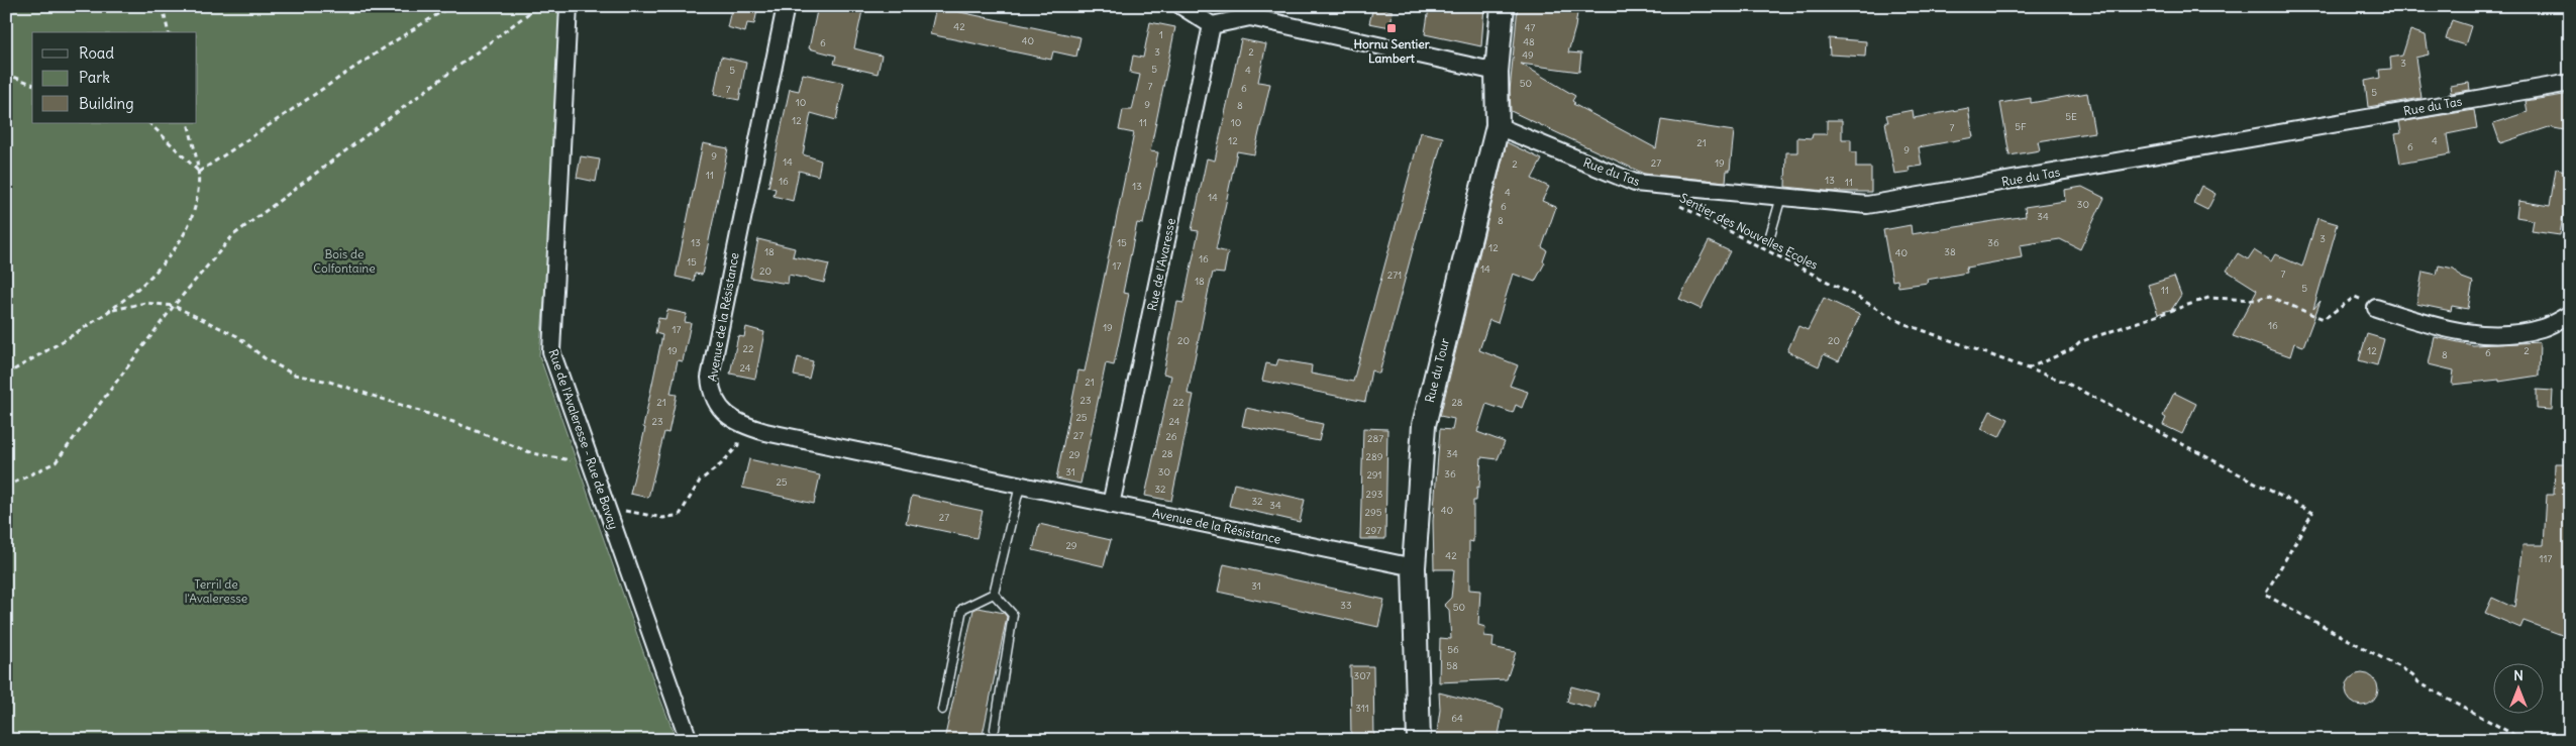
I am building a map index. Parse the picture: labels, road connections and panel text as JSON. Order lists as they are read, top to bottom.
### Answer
{
  "streets": {
    "street": [
      "Rue du Tas",
      "Rue de l'Avaresse",
      "Avenue de la Résistance",
      "Rue du Tour",
      "Rue de l'Avaleresse - Rue de Bavay"
    ],
    "path": ["Sentier des Nouvelles Ecoles"]
  },
  "crossings": [
    ["Rue du Tas", "Rue du Tour"],
    ["Rue de l'Avaresse", "Avenue de la Résistance"],
    ["Avenue de la Résistance", "Rue du Tour"]
  ],
  "parks": ["Bois de Colfontaine", "Terril de l'Avaleresse"],
  "places": {
    "transit": ["Hornu Sentier Lambert"]
  },
  "house_numbers": [
    "42",
    "47",
    "1",
    "40",
    "48",
    "6",
    "3",
    "2",
    "49",
    "3",
    "5",
    "5",
    "4",
    "50",
    "7",
    "6",
    "7",
    "5",
    "10",
    "9",
    "8",
    "5E",
    "12",
    "11",
    "10",
    "5F",
    "7",
    "12",
    "4",
    "21",
    "6",
    "9",
    "9",
    "14",
    "27",
    "19",
    "2",
    "11",
    "13",
    "16",
    "11",
    "13",
    "4",
    "14",
    "30",
    "6",
    "34",
    "8",
    "3",
    "13",
    "15",
    "36",
    "12",
    "18",
    "38",
    "40",
    "16",
    "15",
    "17",
    "14",
    "20",
    "7",
    "271",
    "18",
    "5",
    "11",
    "16",
    "19",
    "17",
    "20",
    "20",
    "22",
    "19",
    "12",
    "2",
    "6",
    "8",
    "24",
    "21",
    "23",
    "21",
    "22",
    "28",
    "25",
    "23",
    "24",
    "27",
    "26",
    "287",
    "28",
    "34",
    "29",
    "289",
    "31",
    "30",
    "36",
    "291",
    "25",
    "32",
    "293",
    "32",
    "34",
    "40",
    "295",
    "27",
    "297",
    "29",
    "42",
    "117",
    "31",
    "33",
    "50",
    "56",
    "58",
    "307",
    "311",
    "64"
  ],
  "legend": ["Road", "Park", "Building"],
  "north": "top"
}
